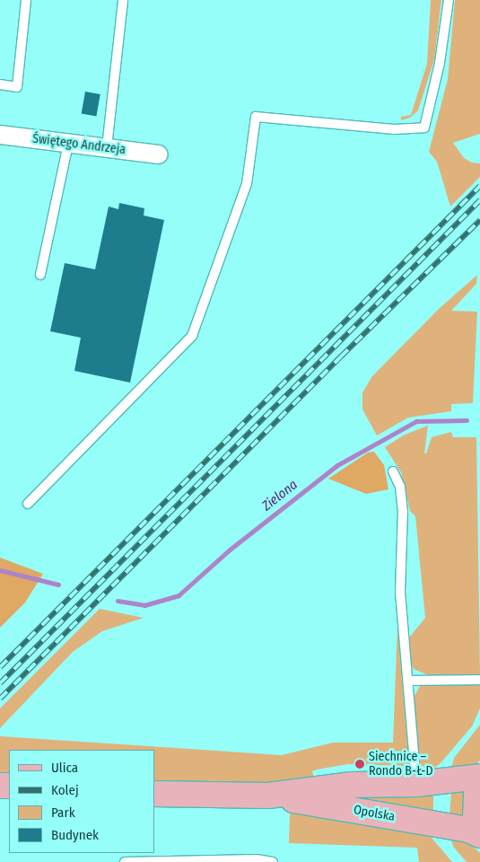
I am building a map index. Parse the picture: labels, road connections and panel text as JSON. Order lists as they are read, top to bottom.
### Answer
{
  "streets": {
    "main road": ["Opolska"],
    "street": ["Świętego Andrzeja"]
  },
  "water": ["Zielona"],
  "places": ["Siechnice – Rondo B-Ł-D"],
  "legend": [
    "Ulica",
    "Kolej",
    "Park",
    "Budynek"
  ]
}
